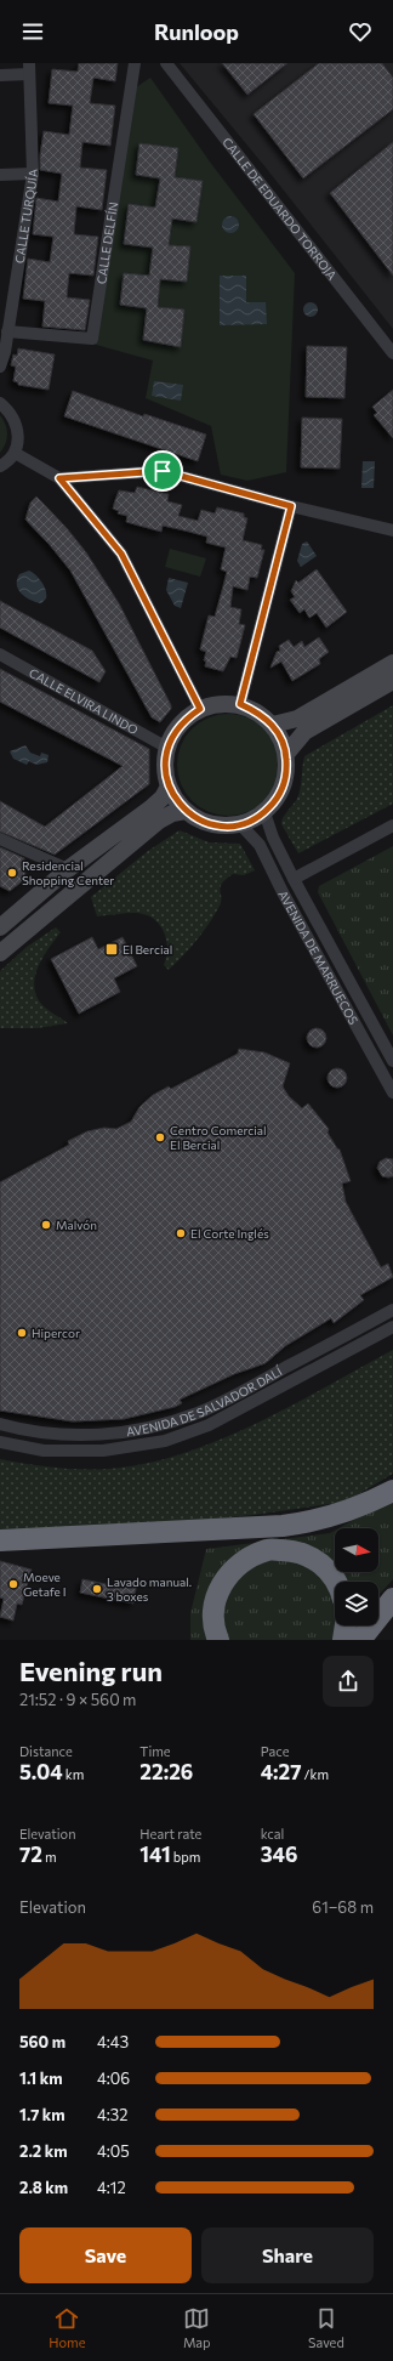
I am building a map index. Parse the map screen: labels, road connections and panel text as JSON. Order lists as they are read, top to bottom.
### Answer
{
  "streets": {
    "street": [
      "CALLE DE EDUARDO TORROJA",
      "CALLE TURQUÍA",
      "CALLE DELFÍN",
      "CALLE ELVIRA LINDO",
      "AVENIDA DE MARRUECOS",
      "AVENIDA DE SALVADOR DALÍ"
    ]
  },
  "crossings": [
    ["CALLE TURQUÍA", "CALLE DELFÍN"],
    ["CALLE ELVIRA LINDO", "AVENIDA DE MARRUECOS"]
  ],
  "places": {
    "other": [
      "Residencial Shopping Center",
      "Centro Comercial El Bercial",
      "Malvón",
      "El Corte Inglés",
      "Hipercor",
      "Moeve Getafe I",
      "Lavado manual. 3 boxes"
    ],
    "transit": ["El Bercial"]
  },
  "north": "right",
  "page": {
    "header": "Runloop",
    "heading": ["Evening run", "21:52 · 9 × 560 m"],
    "stats": [
      ["Distance", "5.04 km"],
      ["Time", "22:26"],
      ["Pace", "4:27 /km"],
      ["Elevation", "72 m"],
      ["Heart rate", "141 bpm"],
      ["kcal", "346"]
    ],
    "chart": ["Elevation", "61–68 m"],
    "list": [
      {
        "name": "560 m",
        "note": "4:43"
      },
      {
        "name": "1.1 km",
        "note": "4:06"
      },
      {
        "name": "1.7 km",
        "note": "4:32"
      },
      {
        "name": "2.2 km",
        "note": "4:05"
      },
      {
        "name": "2.8 km",
        "note": "4:12"
      }
    ],
    "buttons": ["Save", "Share"],
    "tabs": ["Home", "Map", "Saved"]
  }
}
